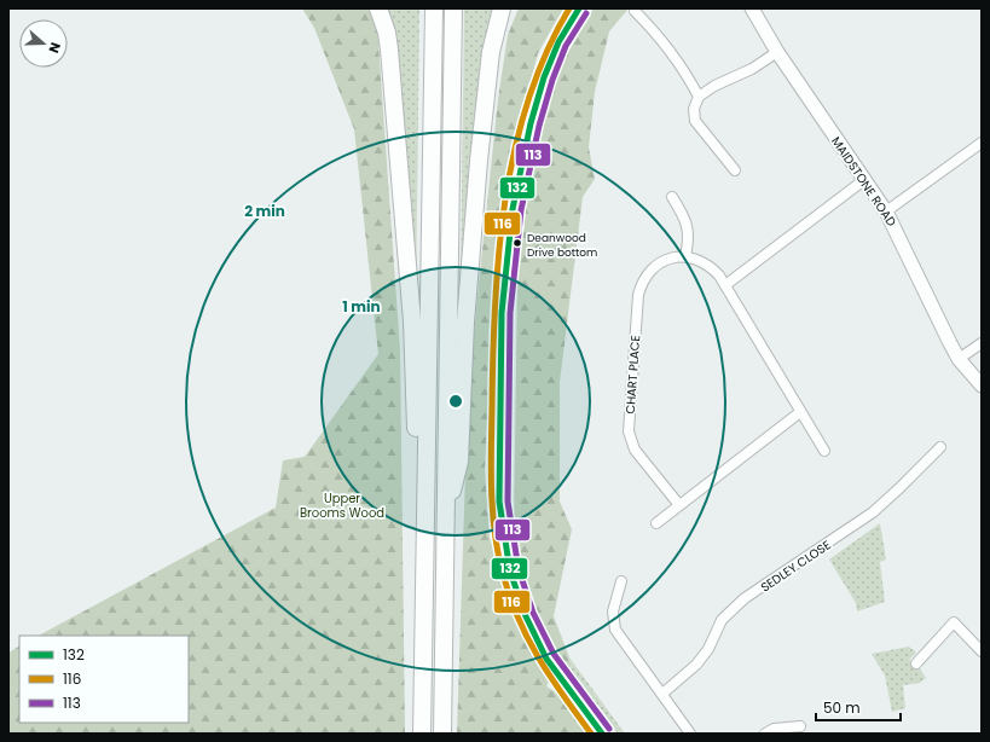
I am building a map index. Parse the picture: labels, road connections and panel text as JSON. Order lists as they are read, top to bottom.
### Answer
{
  "streets": {
    "street": ["MAIDSTONE ROAD", "CHART PLACE", "SEDLEY CLOSE"]
  },
  "parks": ["Upper Brooms Wood"],
  "places": ["Deanwood Drive bottom"],
  "lines": ["transit line 132", "transit line 116", "transit line 113"],
  "legend": ["132", "116", "113"],
  "scale_bar": "50 m",
  "north": "right",
  "rings": ["2 min", "1 min"]
}
